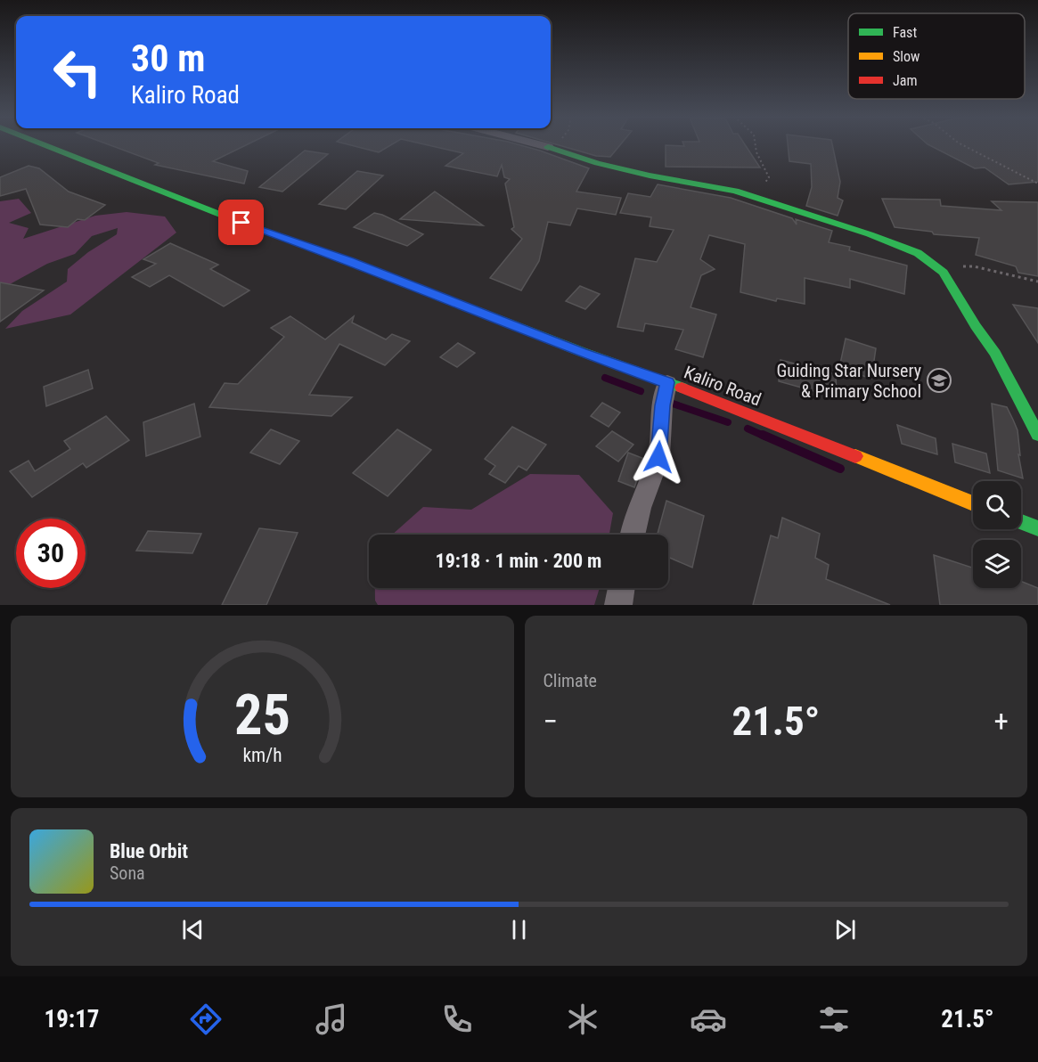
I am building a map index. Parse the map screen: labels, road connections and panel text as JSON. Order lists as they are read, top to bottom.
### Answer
{
  "streets": {
    "main road": ["Kaliro Road"]
  },
  "places": {
    "school or university": ["Guiding Star Nursery & Primary School"]
  },
  "legend": ["Fast", "Slow", "Jam"],
  "page": {
    "turn": ["30 m", "Kaliro Road"],
    "limit": "30",
    "trip": "19:18 · 1 min · 200 m",
    "tile": "Climate",
    "heat": ["−", "21.5°", "+"],
    "song": ["Blue Orbit", "Sona"],
    "tabs": ["19:17", "21.5°"],
    "gauge": ["25", "km/h"]
  }
}
